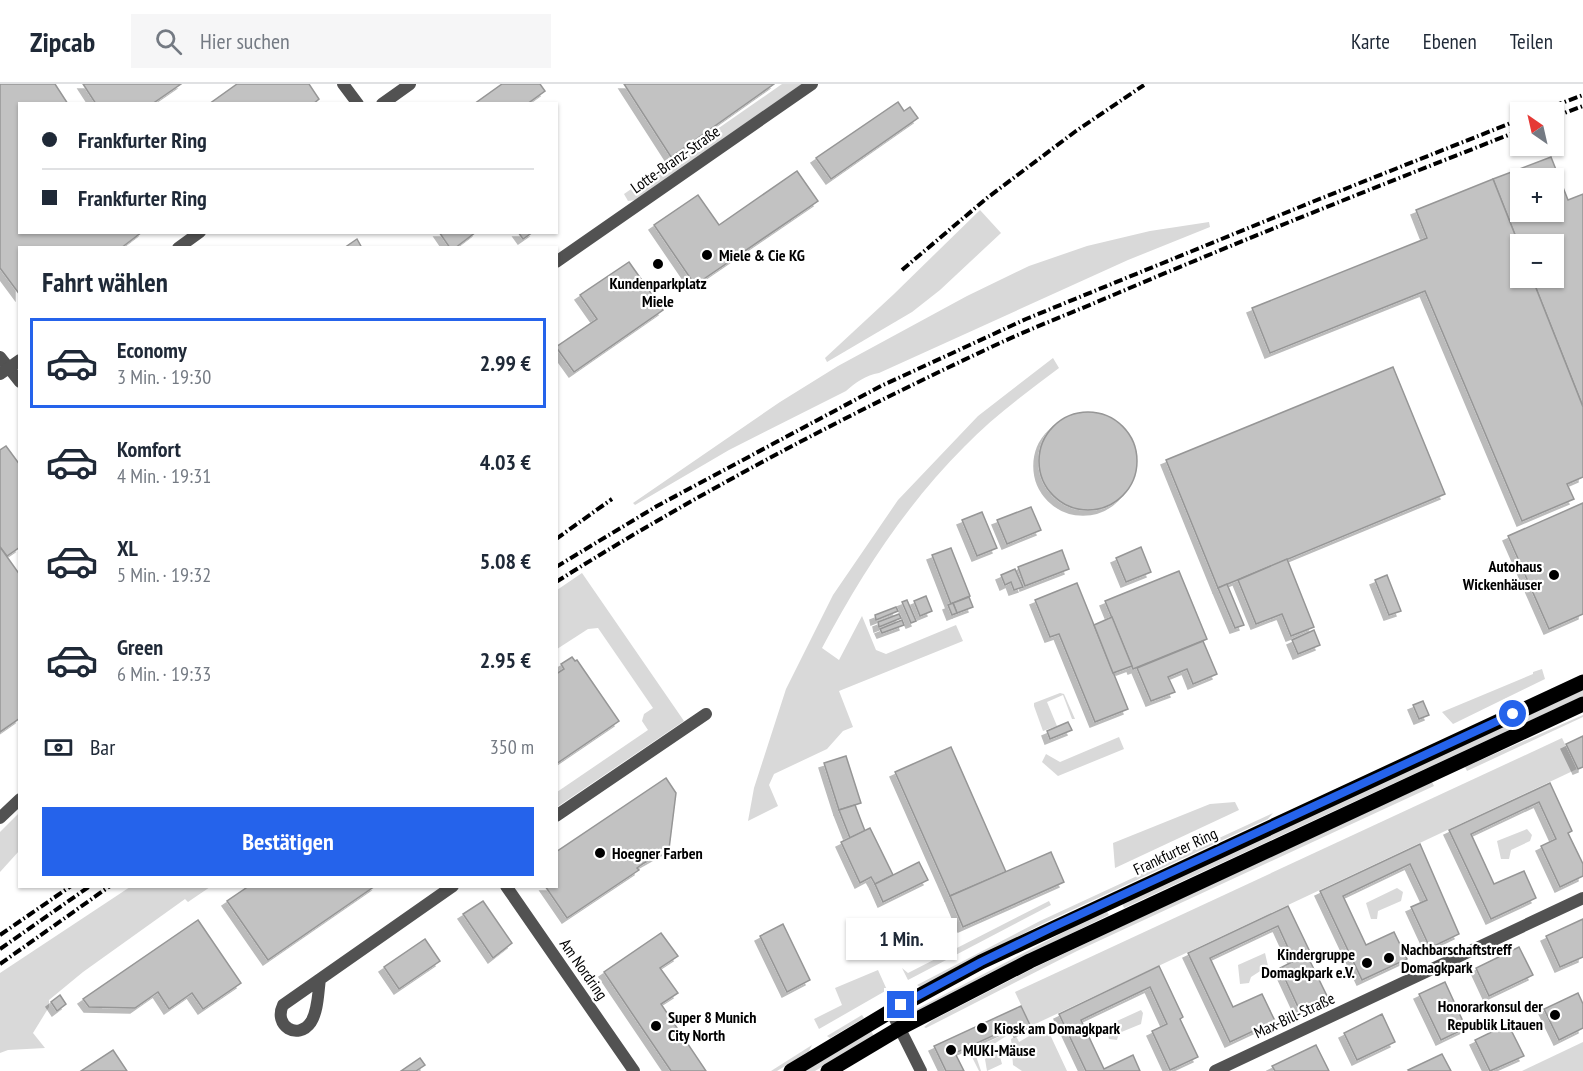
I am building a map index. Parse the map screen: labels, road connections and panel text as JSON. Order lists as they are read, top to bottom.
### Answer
{
  "streets": {
    "main road": ["Frankfurter Ring"],
    "street": ["Lotte-Branz-Straße", "Am Nordring", "Max-Bill-Straße"]
  },
  "places": [
    "Miele & Cie KG",
    "Kundenparkplatz Miele",
    "Autohaus Wickenhäuser",
    "Hoegner Farben",
    "Nachbarschaftstreff Domagkpark",
    "Kindergruppe Domagkpark e.V.",
    "Honorarkonsul der Republik Litauen",
    "Super 8 Munich City North",
    "Kiosk am Domagkpark",
    "MUKI-Mäuse"
  ],
  "north": "top left",
  "page": {
    "header": "Zipcab",
    "search": "Hier suchen",
    "nav": ["Karte", "Ebenen", "Teilen"],
    "map_buttons": ["+", "−"],
    "banner": ["Frankfurter Ring", "Frankfurter Ring"],
    "heading": "Fahrt wählen",
    "list": [
      {
        "name": "Economy",
        "note": "3 Min. · 19:30",
        "value": "2.99 €"
      },
      {
        "name": "Komfort",
        "note": "4 Min. · 19:31",
        "value": "4.03 €"
      },
      {
        "name": "XL",
        "note": "5 Min. · 19:32",
        "value": "5.08 €"
      },
      {
        "name": "Green",
        "note": "6 Min. · 19:33",
        "value": "2.95 €"
      }
    ],
    "pay": ["Bar", "350 m"],
    "buttons": "Bestätigen",
    "bubble": "1 Min."
  }
}
